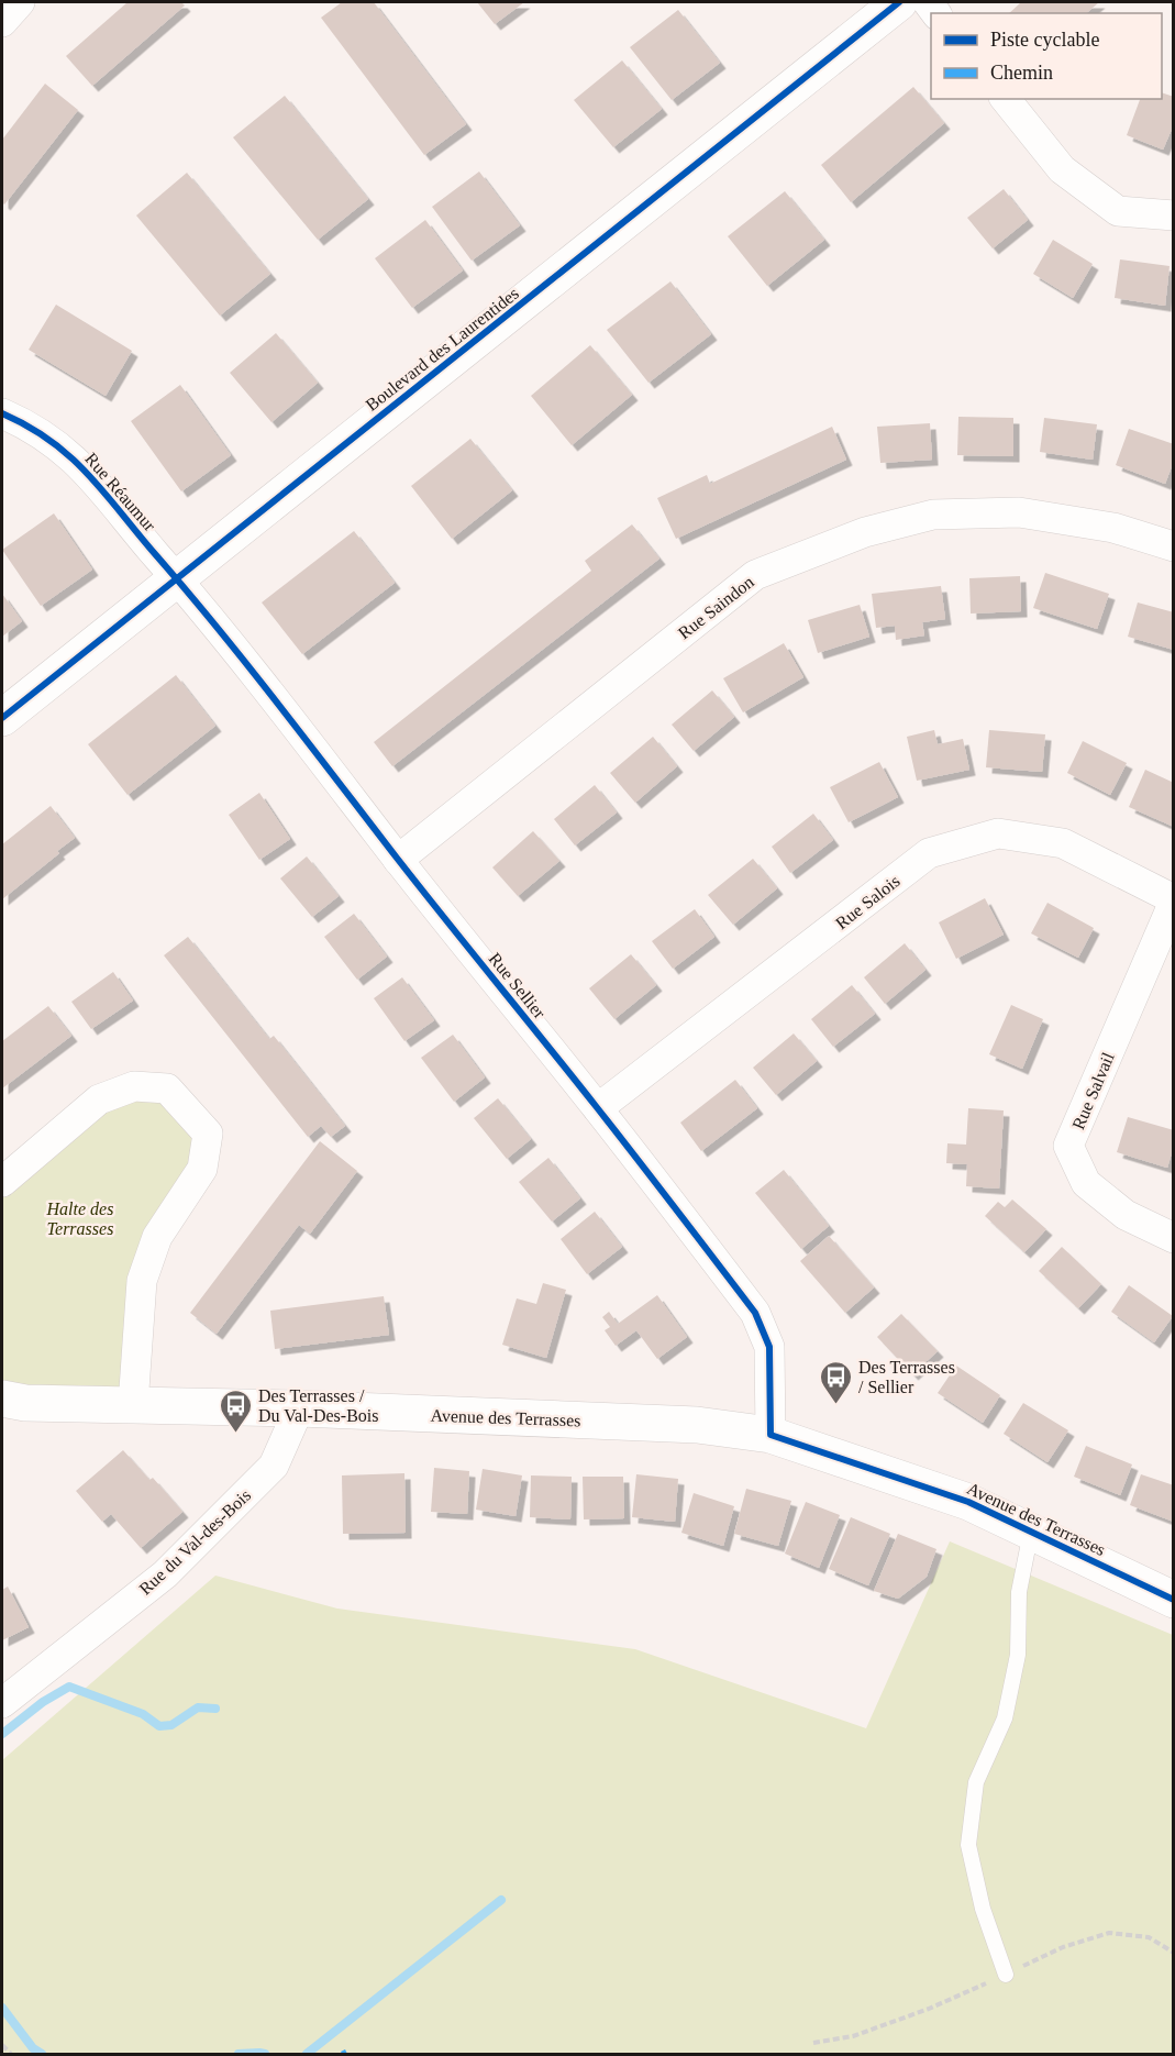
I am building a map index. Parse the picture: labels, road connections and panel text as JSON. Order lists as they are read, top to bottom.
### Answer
{
  "streets": {
    "street": [
      "Boulevard des Laurentides",
      "Rue Réaumur",
      "Rue Saindon",
      "Rue Salois",
      "Rue Sellier",
      "Rue Salvail",
      "Avenue des Terrasses",
      "Rue du Val-des-Bois"
    ]
  },
  "crossings": [
    ["Boulevard des Laurentides", "Rue Réaumur"],
    ["Boulevard des Laurentides", "Rue Sellier"],
    ["Rue Réaumur", "Rue Sellier"],
    ["Rue Saindon", "Rue Sellier"],
    ["Rue Salois", "Rue Sellier"],
    ["Rue Salois", "Rue Salvail"],
    ["Rue Sellier", "Avenue des Terrasses"],
    ["Avenue des Terrasses", "Rue du Val-des-Bois"]
  ],
  "parks": ["Halte des Terrasses"],
  "places": {
    "bus stop": ["Des Terrasses / Sellier", "Des Terrasses / Du Val-Des-Bois"]
  },
  "legend": ["Piste cyclable", "Chemin"]
}
